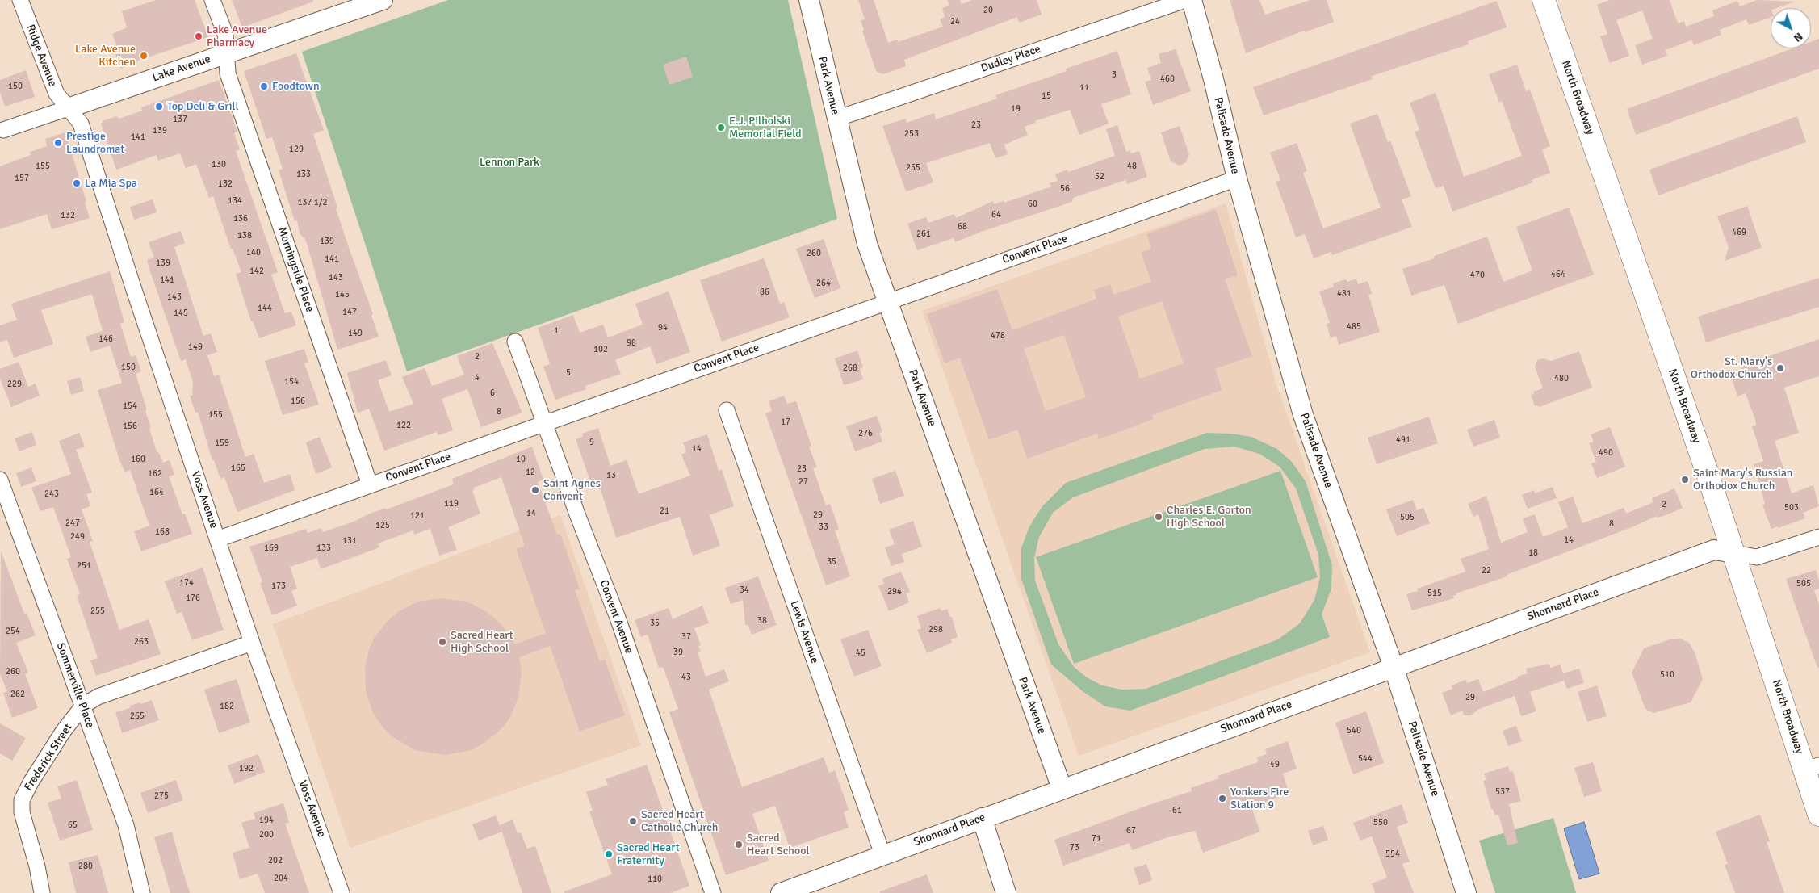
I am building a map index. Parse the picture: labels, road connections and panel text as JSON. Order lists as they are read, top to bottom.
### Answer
{
  "streets": {
    "main road": ["North Broadway"],
    "street": [
      "Ridge Avenue",
      "Dudley Place",
      "Lake Avenue",
      "Park Avenue",
      "Palisade Avenue",
      "Convent Place",
      "Morningside Place",
      "Voss Avenue",
      "Shonnard Place",
      "Convent Avenue",
      "Lewis Avenue",
      "Sommerville Place",
      "Frederick Street"
    ]
  },
  "crossings": [
    ["Ridge Avenue", "Lake Avenue"],
    ["Ridge Avenue", "Voss Avenue"],
    ["Dudley Place", "Park Avenue"],
    ["Lake Avenue", "Morningside Place"],
    ["Lake Avenue", "Voss Avenue"],
    ["Park Avenue", "Convent Place"],
    ["Park Avenue", "Shonnard Place"],
    ["North Broadway", "Shonnard Place"],
    ["Palisade Avenue", "Convent Place"],
    ["Palisade Avenue", "Shonnard Place"],
    ["Convent Place", "Morningside Place"],
    ["Convent Place", "Voss Avenue"],
    ["Convent Place", "Convent Avenue"],
    ["Voss Avenue", "Frederick Street"],
    ["Shonnard Place", "Lewis Avenue"],
    ["Sommerville Place", "Frederick Street"]
  ],
  "parks": ["Lennon Park"],
  "places": [
    "Lake Avenue Pharmacy",
    "Lake Avenue Kitchen",
    "Foodtown",
    "Top Deli & Grill",
    "E.J. Pilholski Memorial Field",
    "Prestige Laundromat",
    "La Mia Spa",
    "St. Mary's Orthodox Church",
    "Saint Mary's Russian Orthodox Church",
    "Saint Agnes Convent",
    "Charles E. Gorton High School",
    "Sacred Heart High School",
    "Yonkers Fire Station 9",
    "Sacred Heart Catholic Church",
    "Sacred Heart School",
    "Sacred Heart Fraternity"
  ],
  "house_numbers": [
    "20",
    "24",
    "3",
    "460",
    "150",
    "11",
    "15",
    "19",
    "137",
    "23",
    "139",
    "253",
    "141",
    "129",
    "130",
    "155",
    "48",
    "255",
    "133",
    "52",
    "157",
    "132",
    "56",
    "134",
    "137 1/2",
    "60",
    "64",
    "132",
    "136",
    "68",
    "469",
    "261",
    "138",
    "139",
    "140",
    "260",
    "141",
    "139",
    "142",
    "464",
    "470",
    "143",
    "141",
    "264",
    "86",
    "481",
    "145",
    "143",
    "144",
    "147",
    "145",
    "485",
    "94",
    "1",
    "149",
    "478",
    "146",
    "98",
    "149",
    "102",
    "2",
    "150",
    "268",
    "5",
    "4",
    "480",
    "154",
    "229",
    "6",
    "156",
    "154",
    "8",
    "155",
    "17",
    "122",
    "156",
    "276",
    "491",
    "9",
    "159",
    "14",
    "490",
    "160",
    "10",
    "165",
    "23",
    "12",
    "162",
    "13",
    "27",
    "164",
    "243",
    "119",
    "2",
    "503",
    "21",
    "14",
    "29",
    "121",
    "505",
    "247",
    "8",
    "125",
    "33",
    "168",
    "249",
    "14",
    "131",
    "169",
    "133",
    "18",
    "35",
    "251",
    "22",
    "174",
    "505",
    "173",
    "34",
    "294",
    "515",
    "176",
    "255",
    "38",
    "35",
    "298",
    "254",
    "37",
    "263",
    "39",
    "45",
    "260",
    "510",
    "43",
    "262",
    "29",
    "182",
    "265",
    "540",
    "544",
    "49",
    "192",
    "537",
    "275",
    "61",
    "194",
    "550",
    "65",
    "67",
    "200",
    "71",
    "73",
    "554",
    "202",
    "280",
    "204",
    "110"
  ],
  "north": "bottom right"
}
